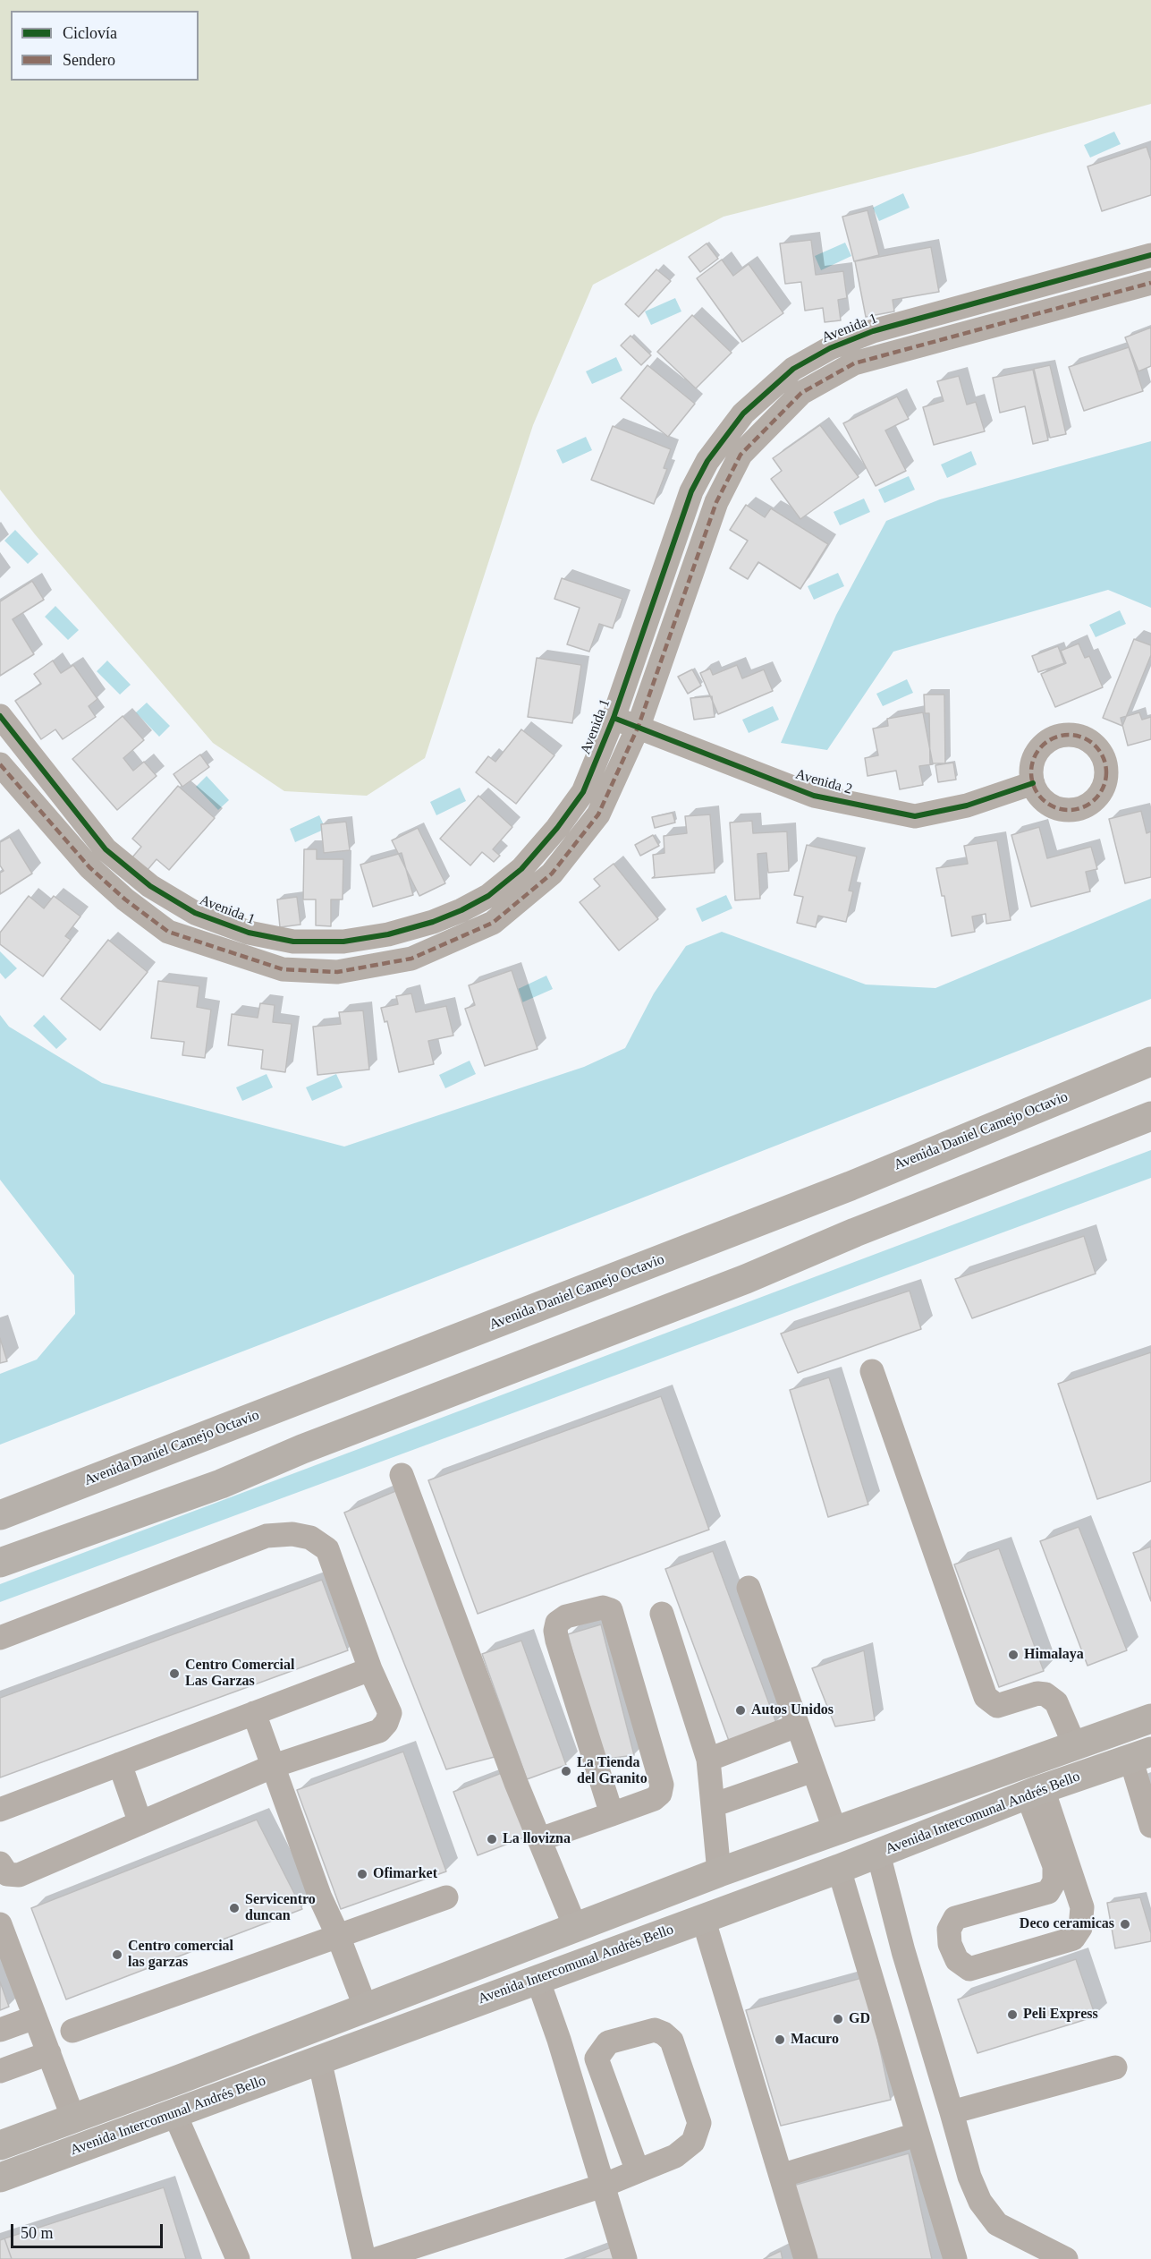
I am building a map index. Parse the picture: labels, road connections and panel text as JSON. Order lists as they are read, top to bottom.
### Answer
{
  "streets": {
    "main road": ["Avenida Daniel Camejo Octavio", "Avenida Intercomunal Andrés Bello"],
    "street": ["Avenida 1", "Avenida 2"]
  },
  "crossings": [
    ["Avenida 1", "Avenida 2"]
  ],
  "places": [
    "Himalaya",
    "Centro Comercial Las Garzas",
    "Autos Unidos",
    "La Tienda del Granito",
    "La llovizna",
    "Ofimarket",
    "Servicentro duncan",
    "Deco ceramicas",
    "Centro comercial las garzas",
    "Peli Express",
    "GD",
    "Macuro"
  ],
  "legend": ["Ciclovía", "Sendero"],
  "scale_bar": "50 m"
}
